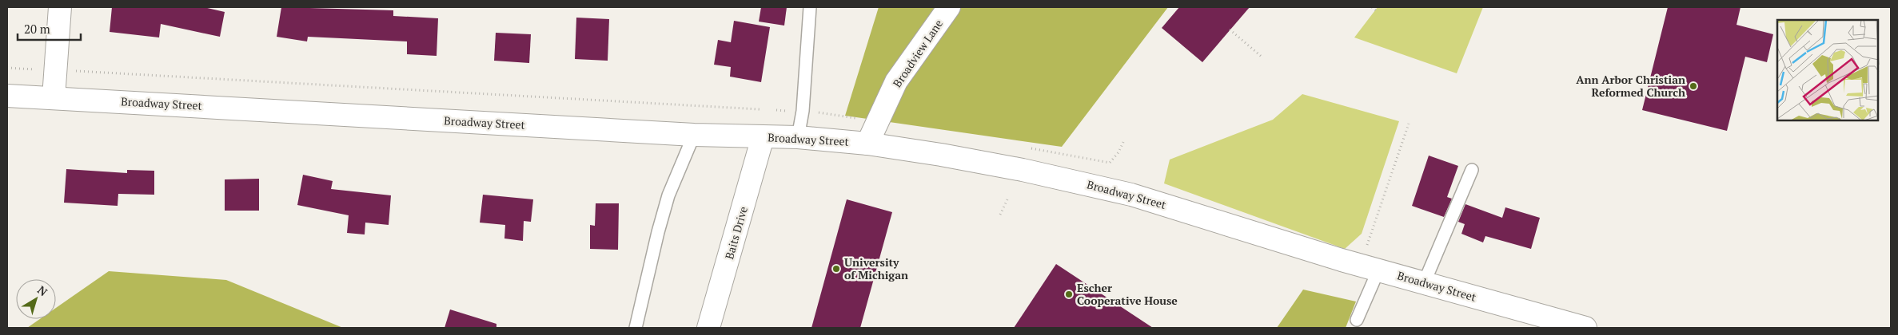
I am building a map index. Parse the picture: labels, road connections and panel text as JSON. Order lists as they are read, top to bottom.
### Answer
{
  "streets": {
    "street": ["Broadview Lane", "Broadway Street", "Baits Drive"]
  },
  "crossings": [
    ["Broadview Lane", "Broadway Street"],
    ["Broadway Street", "Baits Drive"]
  ],
  "places": ["Ann Arbor Christian Reformed Church", "University of Michigan", "Escher Cooperative House"],
  "scale_bar": "20 m",
  "north": "top right"
}
